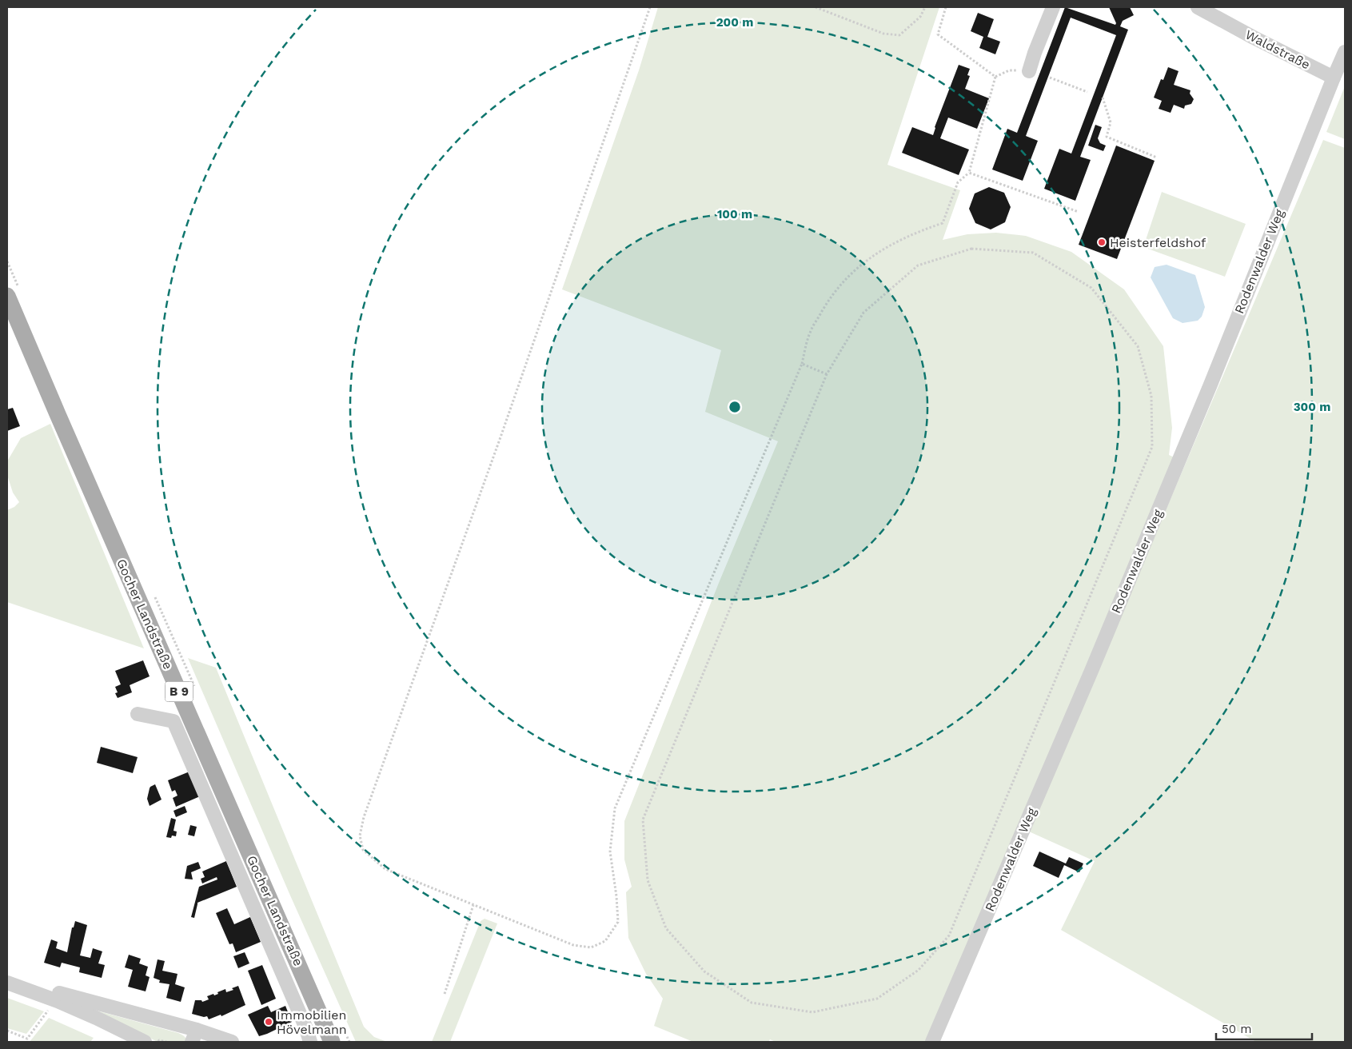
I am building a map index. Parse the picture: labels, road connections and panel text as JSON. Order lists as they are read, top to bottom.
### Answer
{
  "streets": {
    "main road": ["Gocher Landstraße", "B 9"],
    "street": ["Waldstraße", "Rodenwalder Weg"]
  },
  "crossings": [
    ["Waldstraße", "Rodenwalder Weg"]
  ],
  "places": ["Heisterfeldshof", "Immobilien Hövelmann"],
  "scale_bar": "50 m",
  "rings": ["200 m", "100 m", "300 m"]
}
